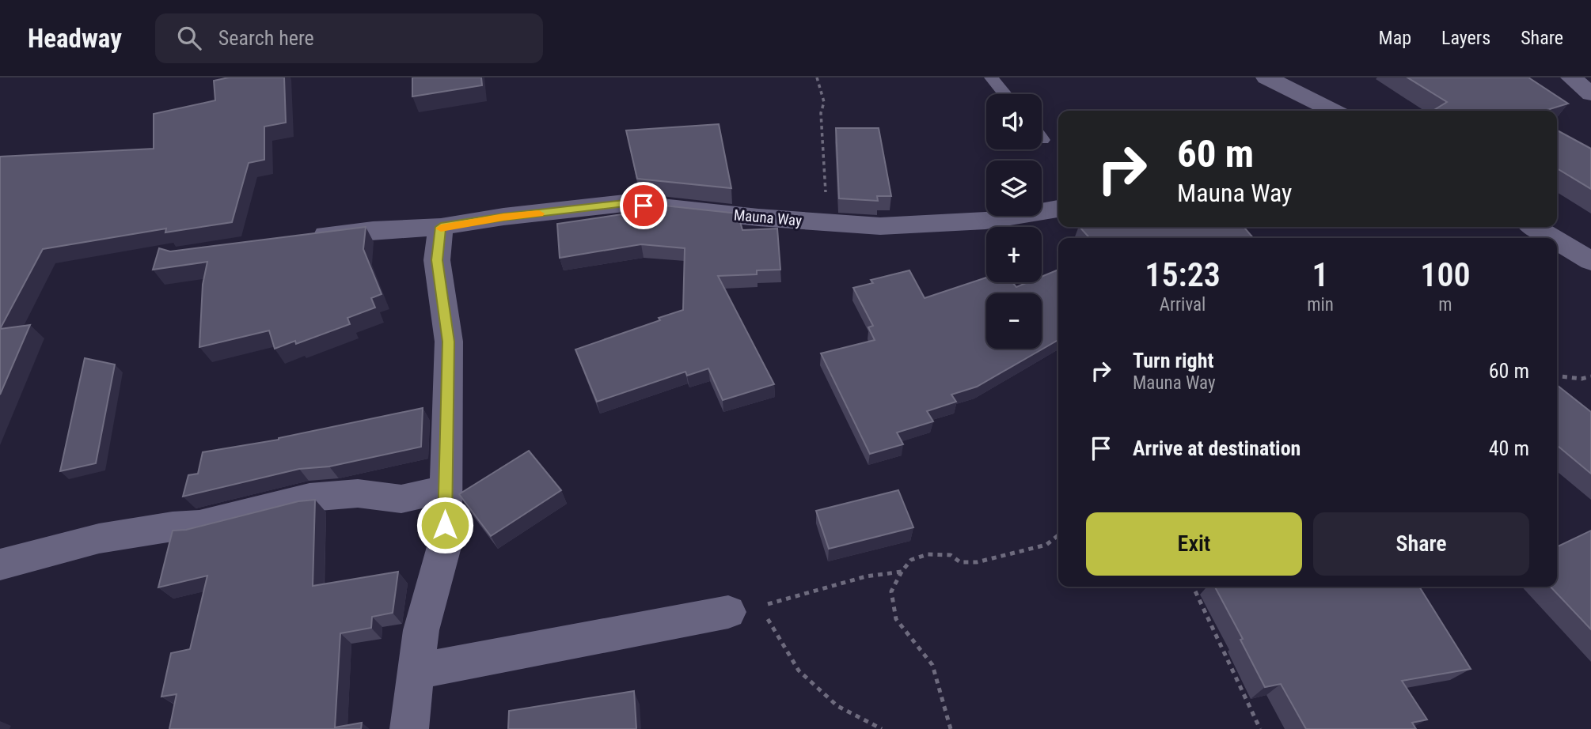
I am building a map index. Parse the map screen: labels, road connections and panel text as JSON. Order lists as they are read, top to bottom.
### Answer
{
  "streets": {
    "street": ["Mauna Way"]
  },
  "page": {
    "header": "Headway",
    "search": "Search here",
    "nav": ["Map", "Layers", "Share"],
    "map_buttons": ["+", "−"],
    "turn": ["60 m", "Mauna Way"],
    "eta": [
      "15:23",
      "Arrival",
      "1",
      "min",
      "100",
      "m"
    ],
    "list": [
      {
        "name": "Turn right",
        "note": "Mauna Way",
        "value": "60 m"
      },
      {
        "name": "Arrive at destination",
        "value": "40 m"
      }
    ],
    "buttons": ["Exit", "Share"]
  }
}
